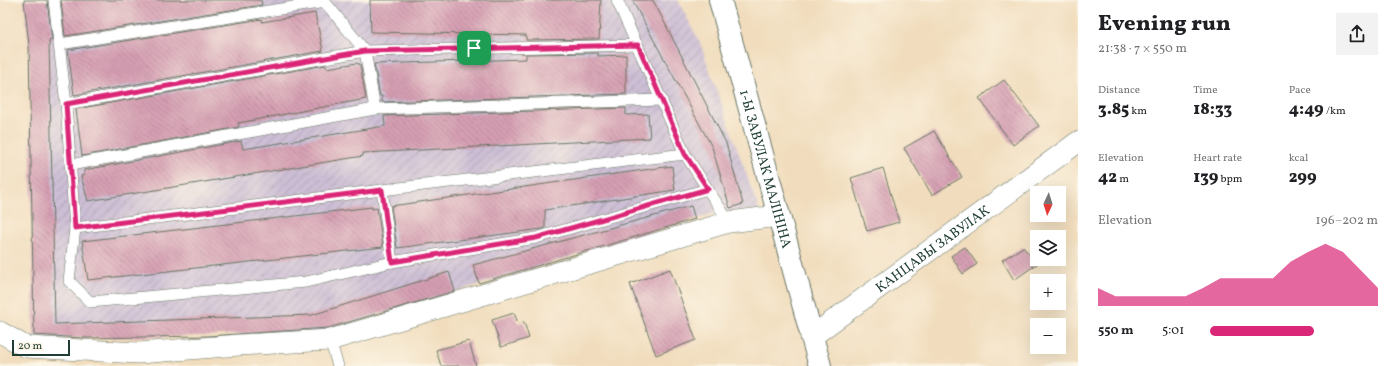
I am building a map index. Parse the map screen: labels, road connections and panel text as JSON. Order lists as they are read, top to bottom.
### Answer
{
  "streets": {
    "street": ["1-Ы ЗАВУЛАК МАЛІНІНА", "КАНЦАВЫ ЗАВУЛАК"]
  },
  "crossings": [
    ["1-Ы ЗАВУЛАК МАЛІНІНА", "КАНЦАВЫ ЗАВУЛАК"]
  ],
  "scale_bar": "20 m",
  "north": "bottom",
  "page": {
    "heading": ["Evening run", "21:38 · 7 × 550 m"],
    "stats": [
      ["Distance", "3.85 km"],
      ["Time", "18:33"],
      ["Pace", "4:49 /km"],
      ["Elevation", "42 m"],
      ["Heart rate", "139 bpm"],
      ["kcal", "299"]
    ],
    "map_buttons": ["+", "−"],
    "chart": ["Elevation", "196–202 m"],
    "list": [
      {
        "name": "550 m",
        "note": "5:01"
      }
    ],
    "scale": "20 m"
  }
}
